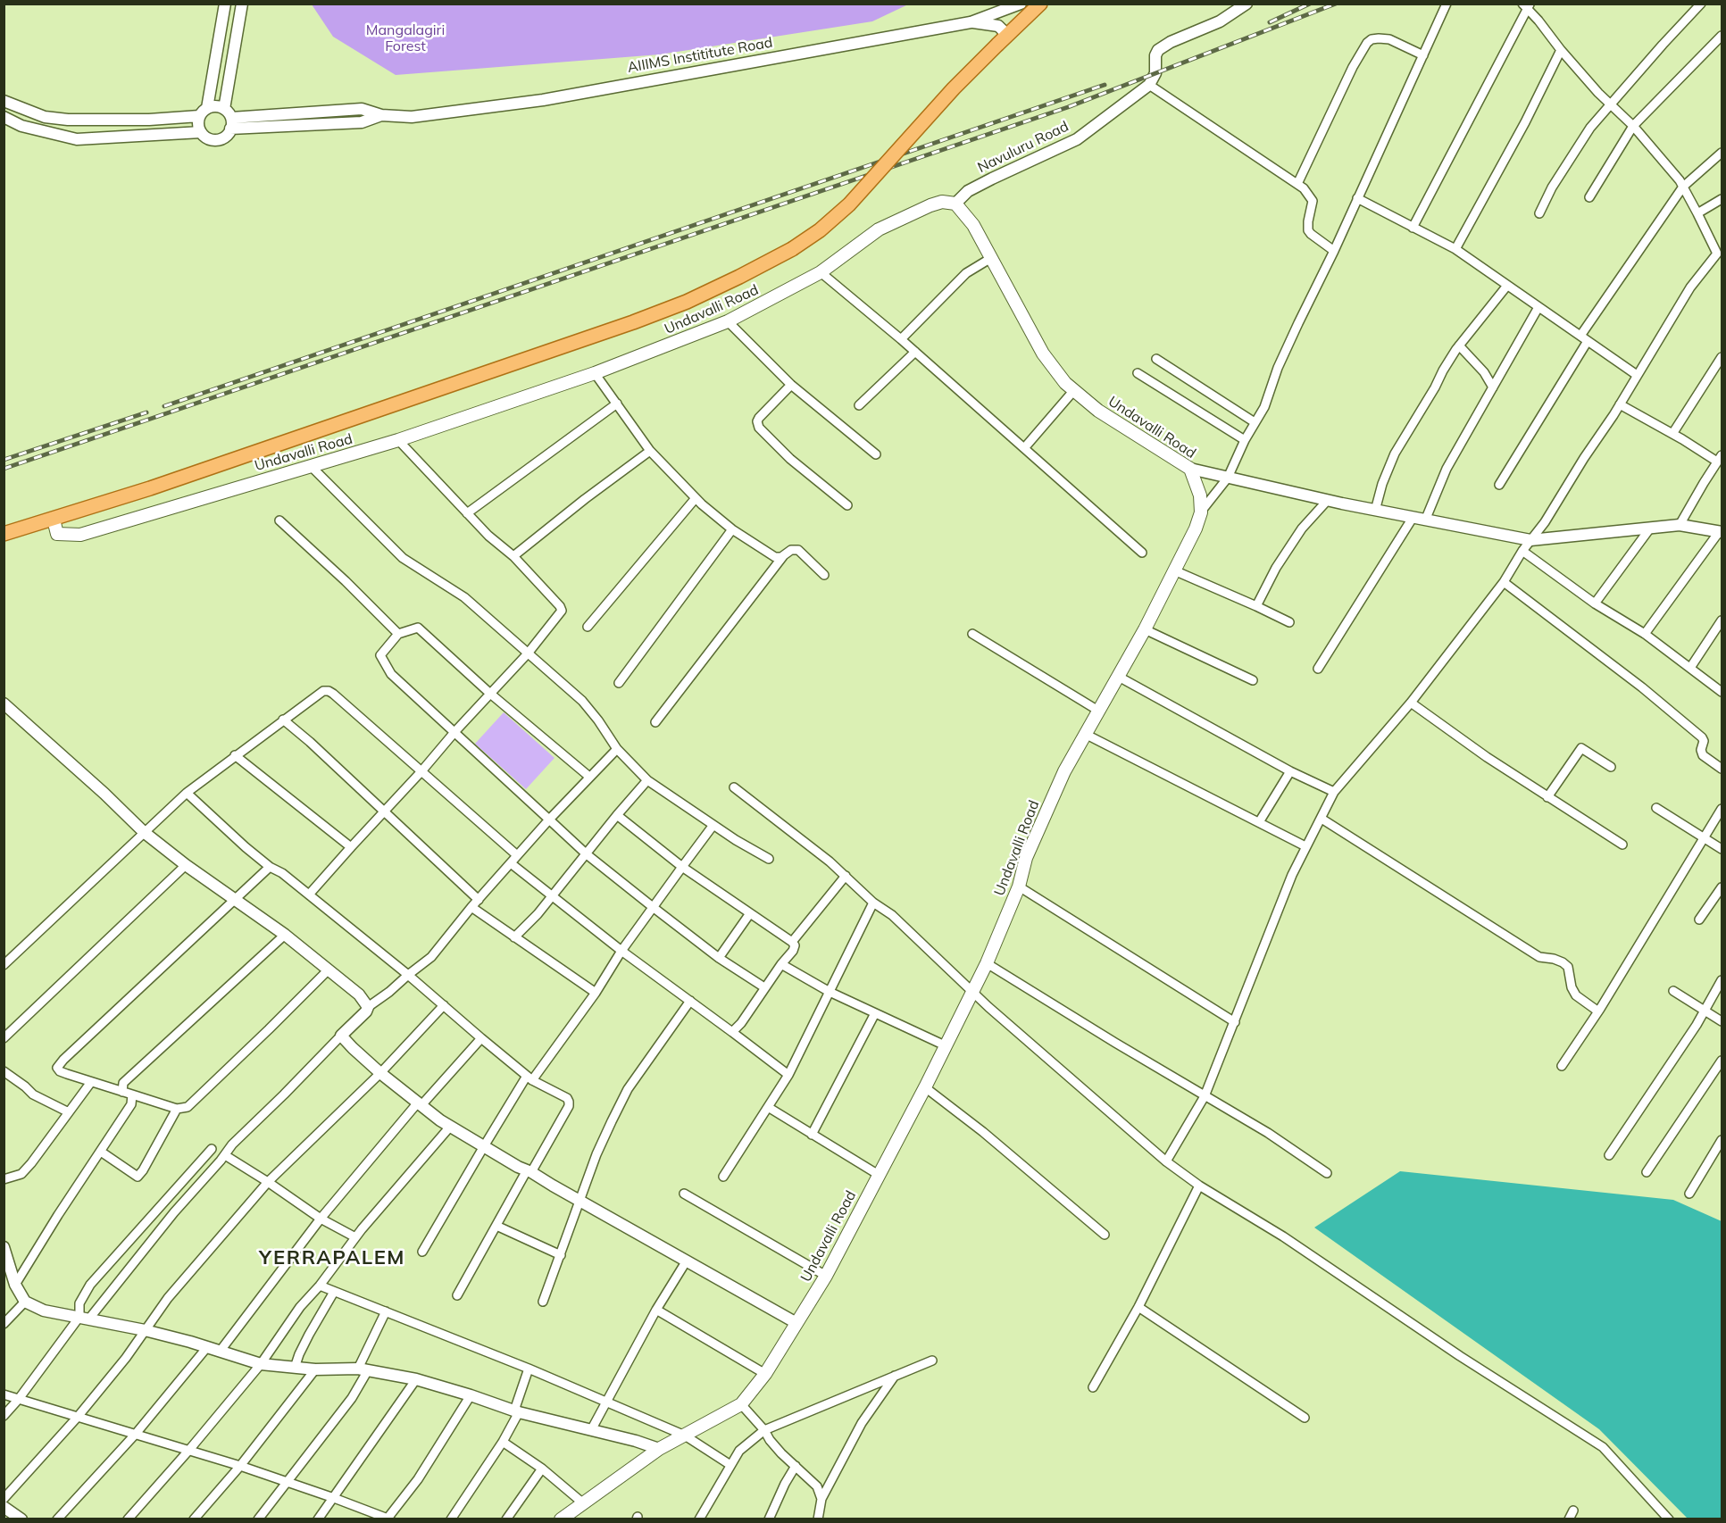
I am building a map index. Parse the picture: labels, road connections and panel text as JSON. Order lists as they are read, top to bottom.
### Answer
{
  "streets": {
    "main road": ["Undavalli Road"],
    "street": ["AIIIMS Instititute Road", "Navuluru Road"]
  },
  "crossings": [
    ["Navuluru Road", "Undavalli Road"]
  ],
  "districts": ["YERRAPALEM"],
  "parks": ["Mangalagiri Forest"]
}
